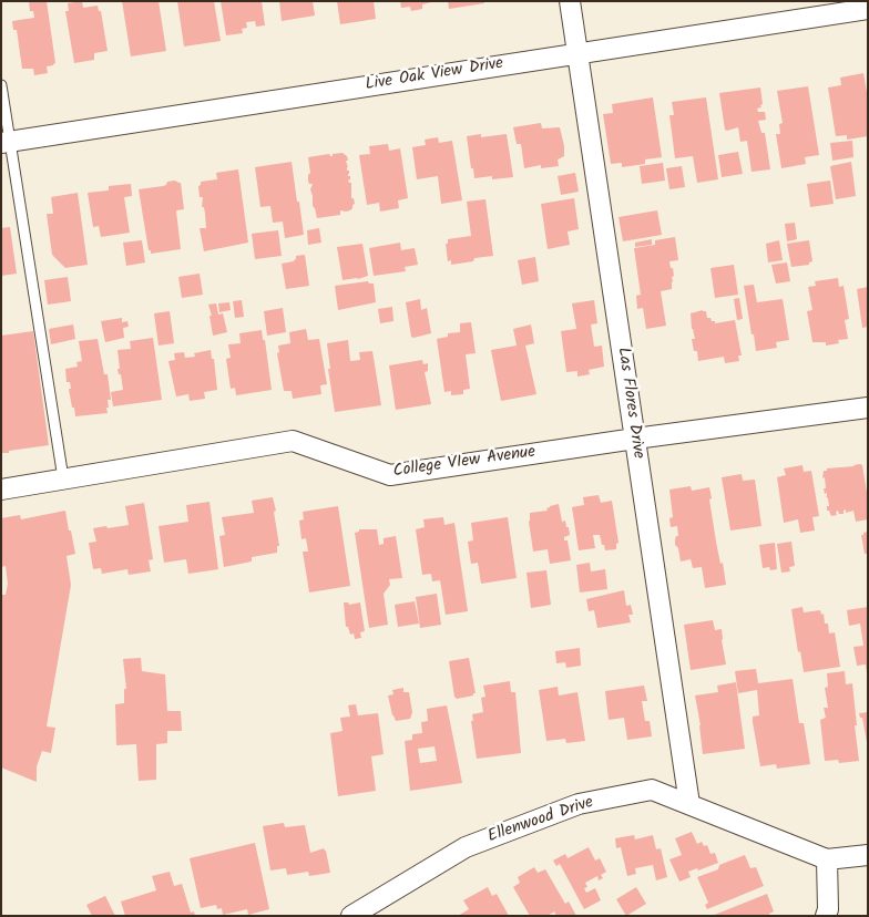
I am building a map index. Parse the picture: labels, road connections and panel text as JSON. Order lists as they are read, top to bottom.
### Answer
{
  "streets": {
    "street": [
      "Live Oak View Drive",
      "Las Flores Drive",
      "College VIew Avenue",
      "Ellenwood Drive"
    ]
  },
  "crossings": [
    ["Live Oak View Drive", "Las Flores Drive"],
    ["Las Flores Drive", "College VIew Avenue"],
    ["Las Flores Drive", "Ellenwood Drive"]
  ]
}
